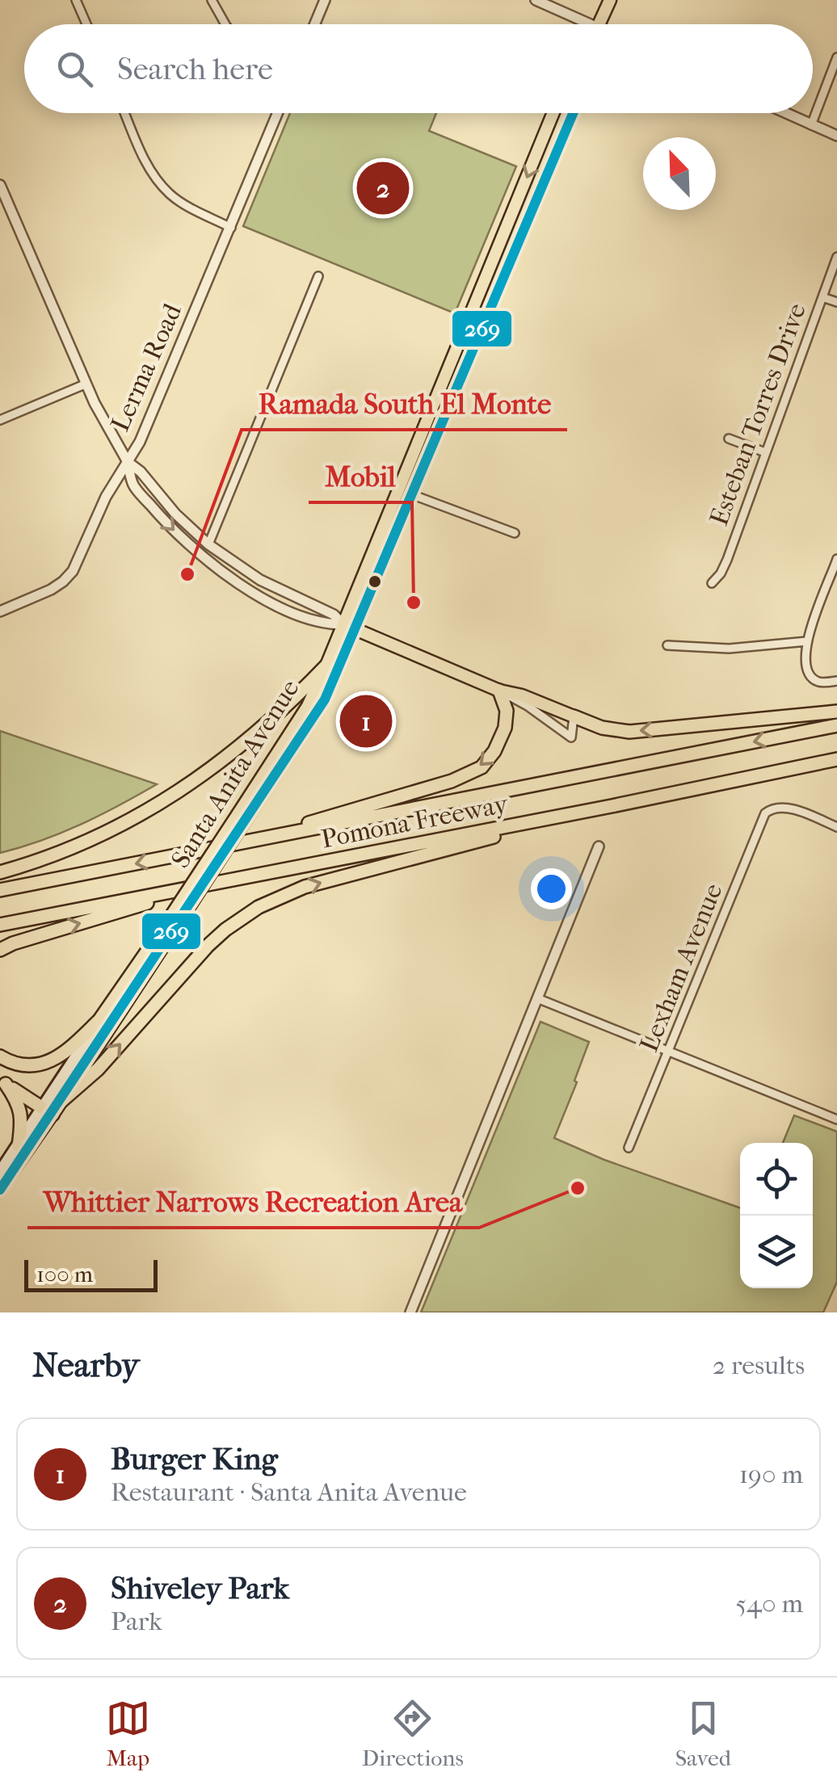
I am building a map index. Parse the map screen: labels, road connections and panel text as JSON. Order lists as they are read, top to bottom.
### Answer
{
  "streets": {
    "highway": ["Pomona Freeway"],
    "main road": ["Santa Anita Avenue"],
    "street": ["Lerma Road", "Esteban Torres Drive", "Lexham Avenue"]
  },
  "places": ["Ramada South El Monte", "Mobil", "Whittier Narrows Recreation Area"],
  "lines": ["transit line 269"],
  "scale_bar": "100 m",
  "north": "top left",
  "page": {
    "search": "Search here",
    "pins": ["2", "1"],
    "scale": "100 m",
    "heading": ["Nearby", "2 results"],
    "list": [
      {
        "mark": "1",
        "name": "Burger King",
        "note": "Restaurant · Santa Anita Avenue",
        "value": "190 m"
      },
      {
        "mark": "2",
        "name": "Shiveley Park",
        "note": "Park",
        "value": "540 m"
      }
    ],
    "nav": ["Map", "Directions", "Saved"]
  }
}
